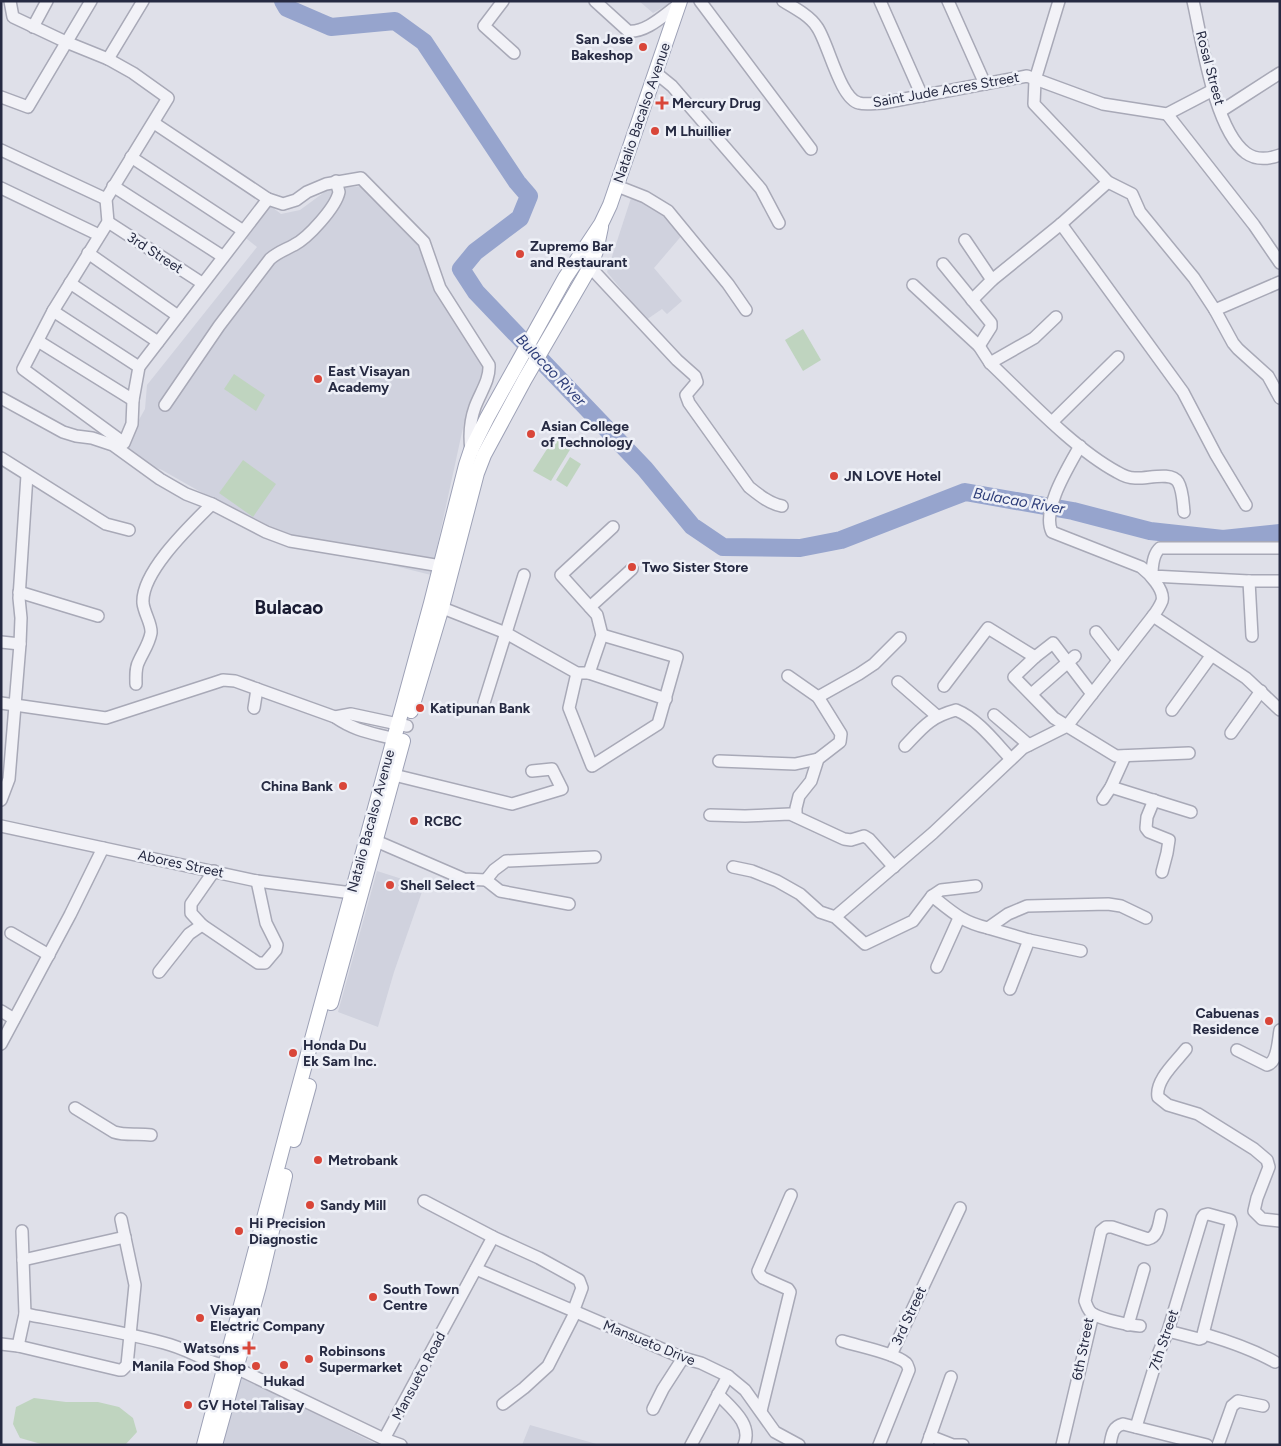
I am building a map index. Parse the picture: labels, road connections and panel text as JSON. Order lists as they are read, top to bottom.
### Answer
{
  "streets": {
    "main road": ["Natalio Bacalso Avenue"],
    "street": [
      "Rosal Street",
      "Saint Jude Acres Street",
      "3rd Street",
      "Abores Street",
      "7th Street",
      "Mansueto Drive",
      "6th Street",
      "Mansueto Road"
    ]
  },
  "crossings": [
    ["Natalio Bacalso Avenue", "Abores Street"],
    ["Mansueto Drive", "Mansueto Road"]
  ],
  "districts": ["Bulacao"],
  "water": ["Bulacao River"],
  "places": {
    "other": [
      "San Jose Bakeshop",
      "M Lhuillier",
      "Zupremo Bar and Restaurant",
      "East Visayan Academy",
      "Asian College of Technology",
      "JN LOVE Hotel",
      "Two Sister Store",
      "Katipunan Bank",
      "China Bank",
      "RCBC",
      "Shell Select",
      "Cabuenas Residence",
      "Honda Du Ek Sam Inc.",
      "Metrobank",
      "Sandy Mill",
      "Hi Precision Diagnostic",
      "South Town Centre",
      "Visayan Electric Company",
      "Robinsons Supermarket",
      "Hukad",
      "Manila Food Shop",
      "GV Hotel Talisay"
    ],
    "health": ["Mercury Drug", "Watsons"]
  }
}
